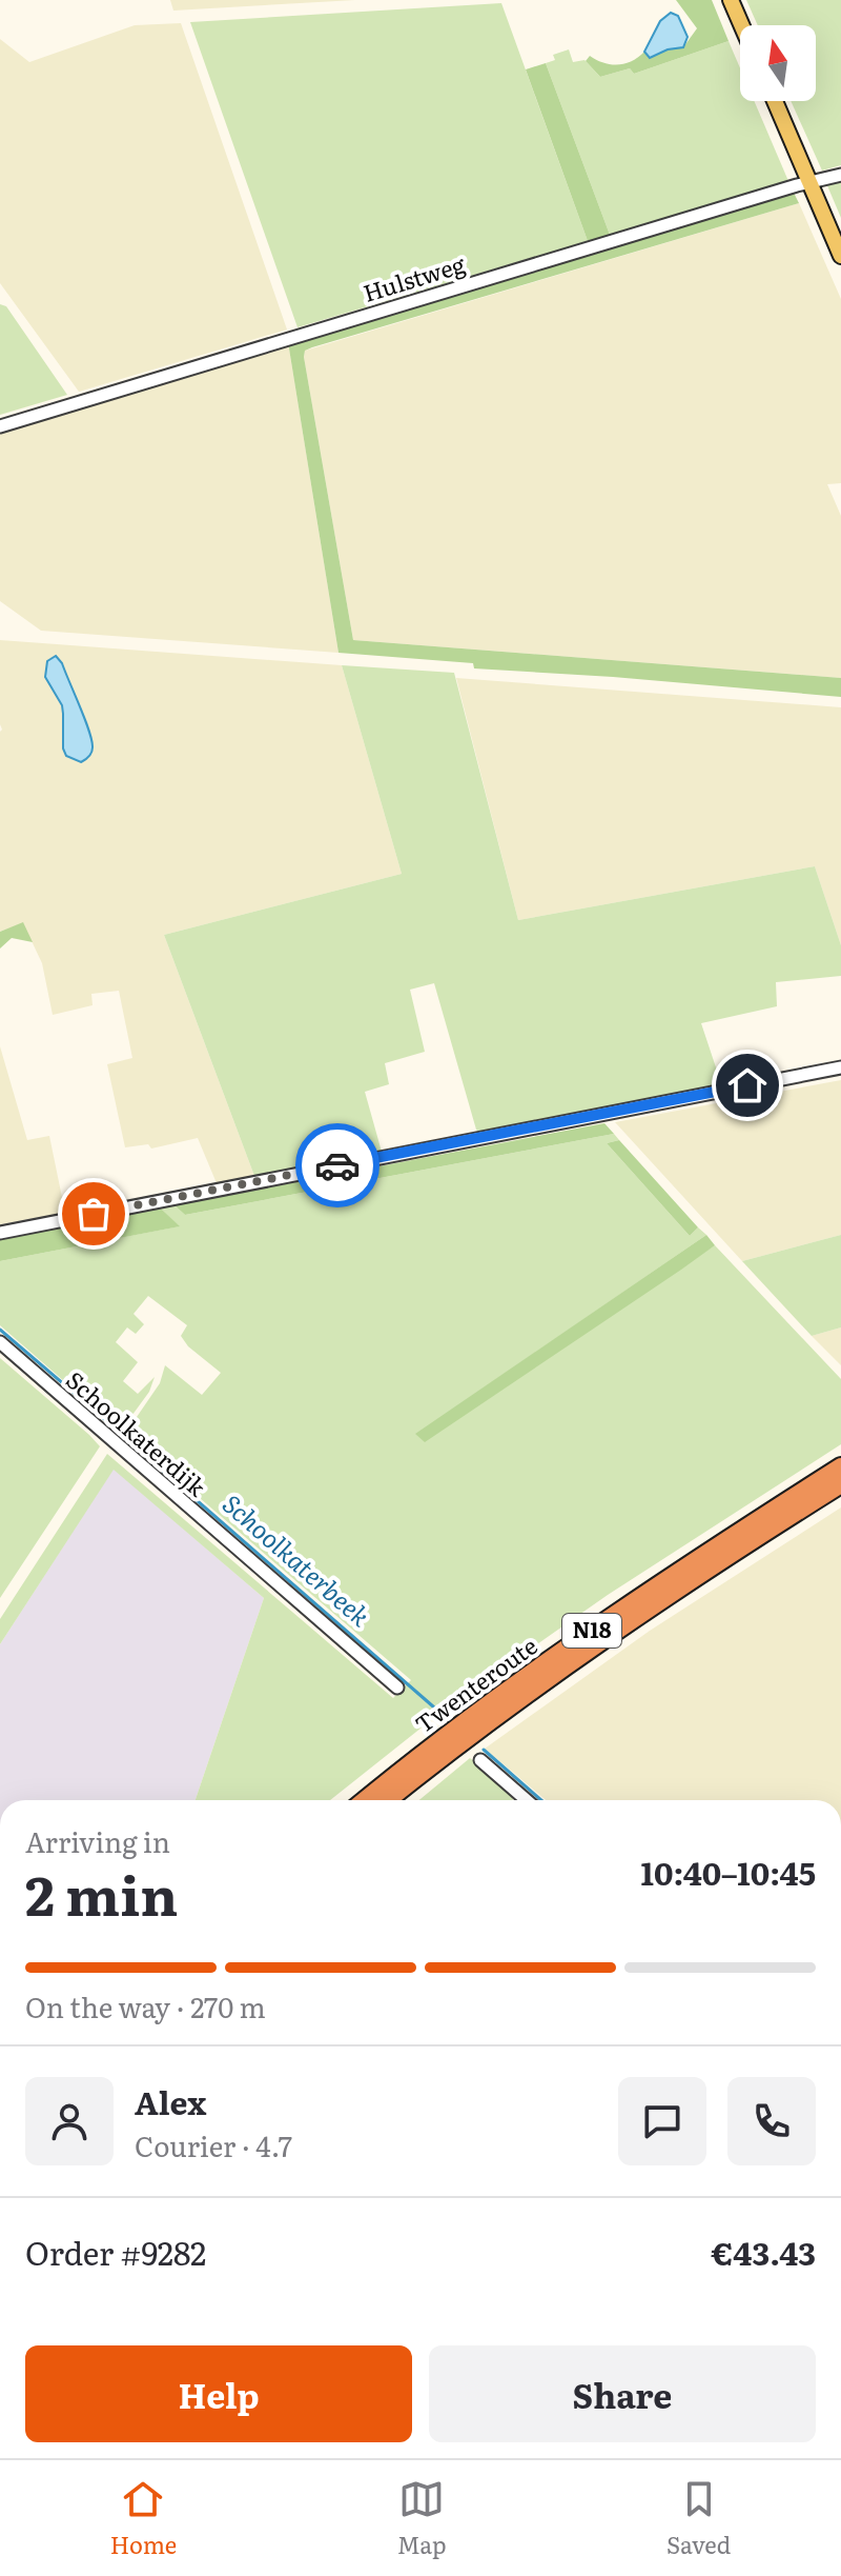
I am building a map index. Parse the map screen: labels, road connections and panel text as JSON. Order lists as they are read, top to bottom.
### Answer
{
  "streets": {
    "highway": ["N18", "Twenteroute"],
    "street": ["Hulstweg", "Schoolkaterdijk"]
  },
  "water": ["Schoolkaterbeek"],
  "north": "top",
  "page": {
    "heading": ["2 min", "Arriving in", "10:40–10:45"],
    "panel": [
      "Alex",
      "Courier · 4.7",
      "Order #9282",
      "€43.43"
    ],
    "bar": "On the way · 270 m",
    "buttons": ["Help", "Share"],
    "tabs": ["Home", "Map", "Saved"]
  }
}
